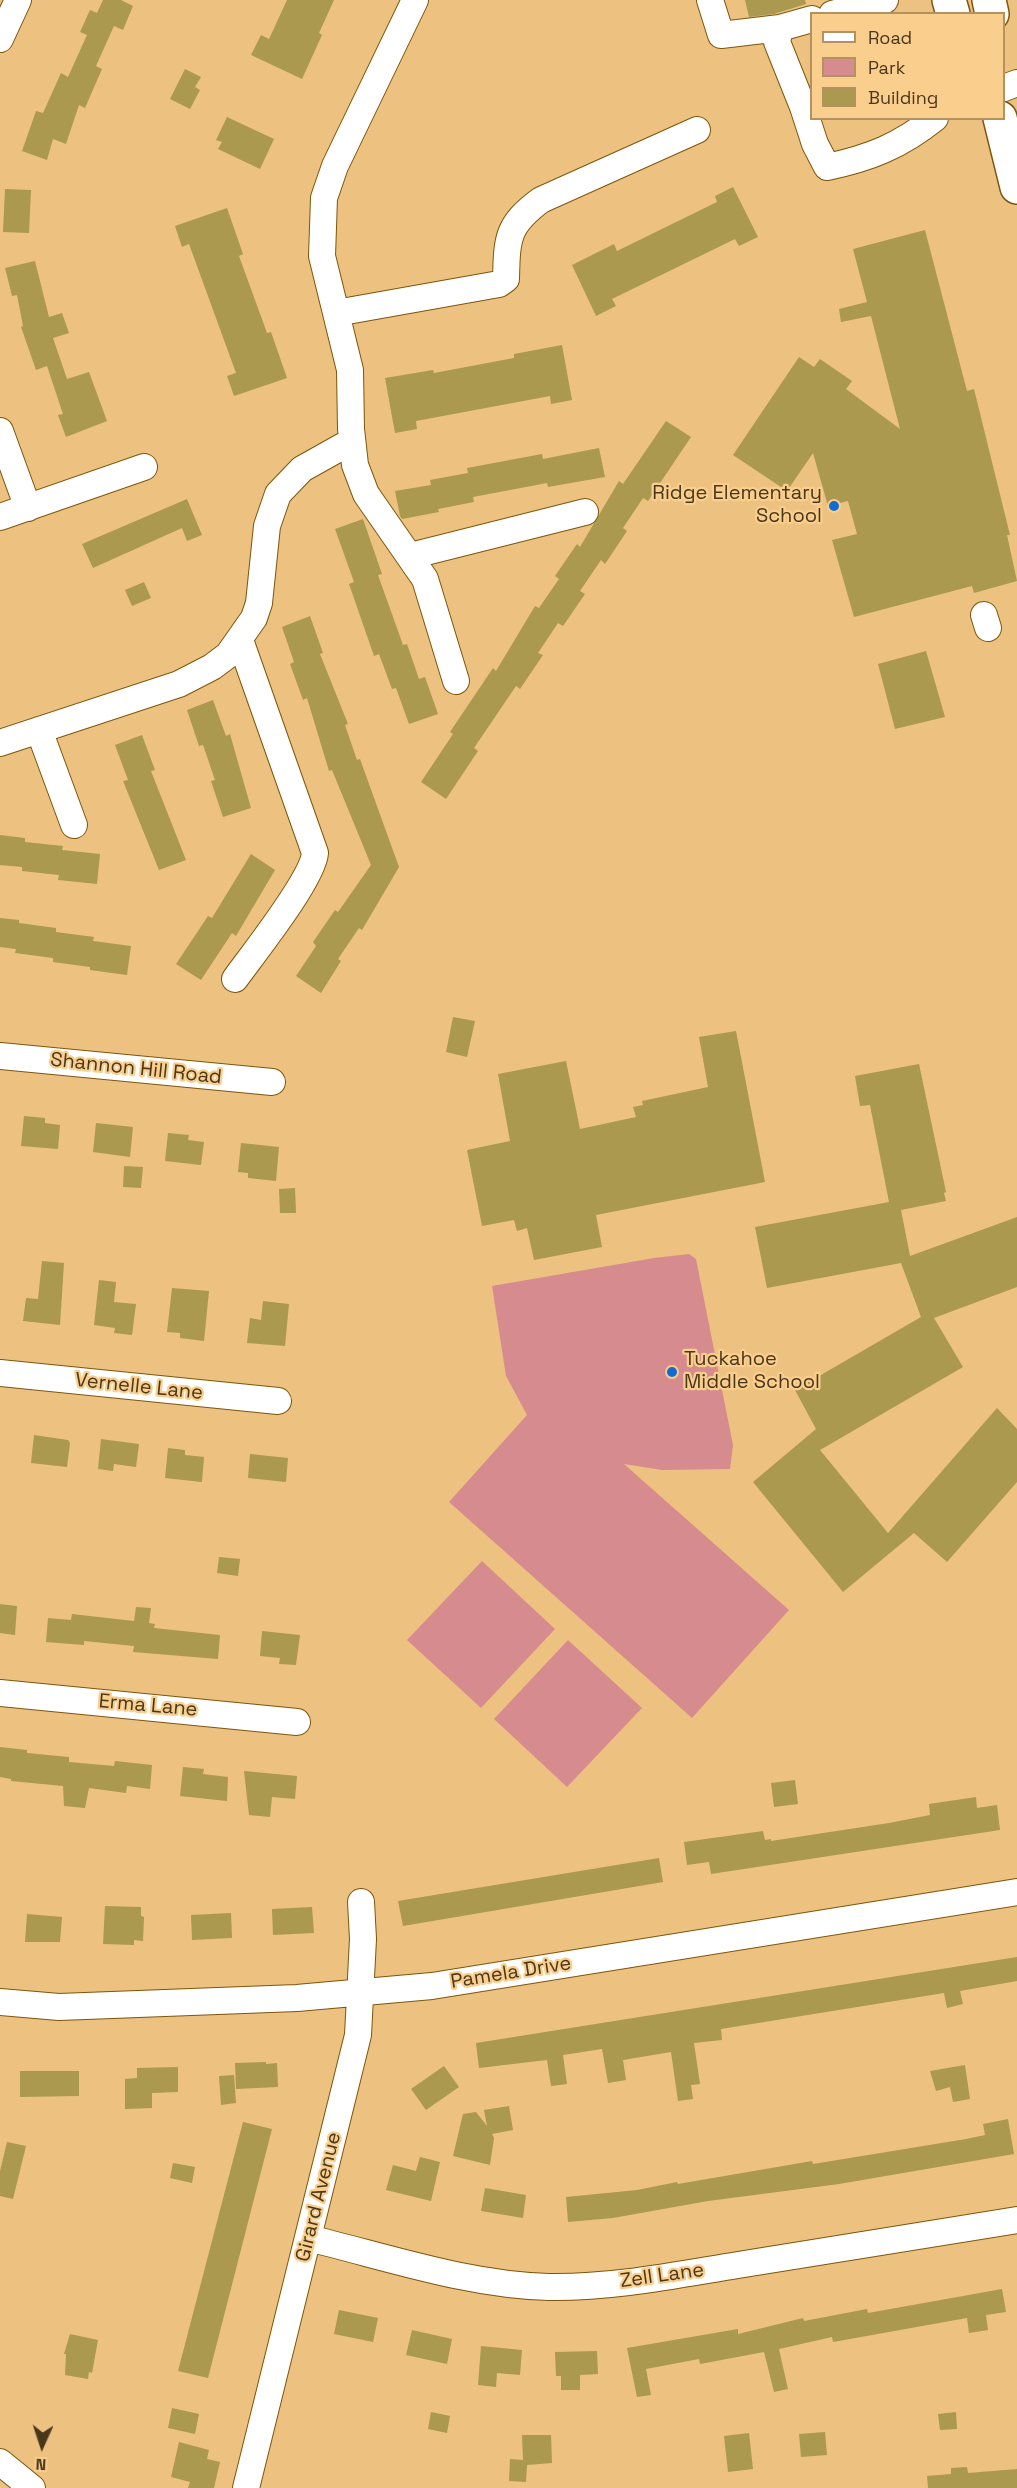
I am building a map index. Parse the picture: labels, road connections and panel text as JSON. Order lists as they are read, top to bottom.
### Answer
{
  "streets": {
    "street": [
      "Shannon Hill Road",
      "Vernelle Lane",
      "Erma Lane",
      "Pamela Drive",
      "Girard Avenue",
      "Zell Lane"
    ]
  },
  "crossings": [
    ["Pamela Drive", "Girard Avenue"],
    ["Girard Avenue", "Zell Lane"]
  ],
  "places": ["Ridge Elementary School", "Tuckahoe Middle School"],
  "legend": ["Road", "Park", "Building"],
  "north": "bottom"
}
